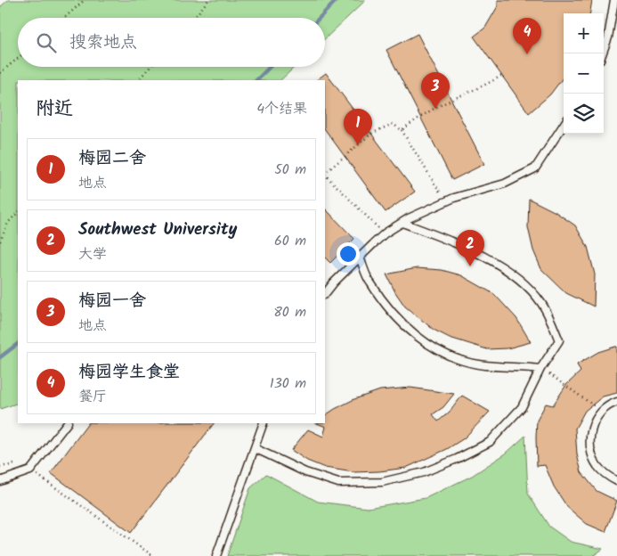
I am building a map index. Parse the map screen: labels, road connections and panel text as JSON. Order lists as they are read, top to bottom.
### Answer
{
  "page": {
    "map_buttons": ["+", "−"],
    "pins": [
      "4",
      "3",
      "1",
      "2"
    ],
    "search": "搜索地点",
    "heading": ["附近", "4个结果"],
    "list": [
      {
        "mark": "1",
        "name": "梅园二舍",
        "note": "地点",
        "value": "50 m"
      },
      {
        "mark": "2",
        "name": "Southwest University",
        "note": "大学",
        "value": "60 m"
      },
      {
        "mark": "3",
        "name": "梅园一舍",
        "note": "地点",
        "value": "80 m"
      },
      {
        "mark": "4",
        "name": "梅园学生食堂",
        "note": "餐厅",
        "value": "130 m"
      }
    ]
  }
}
